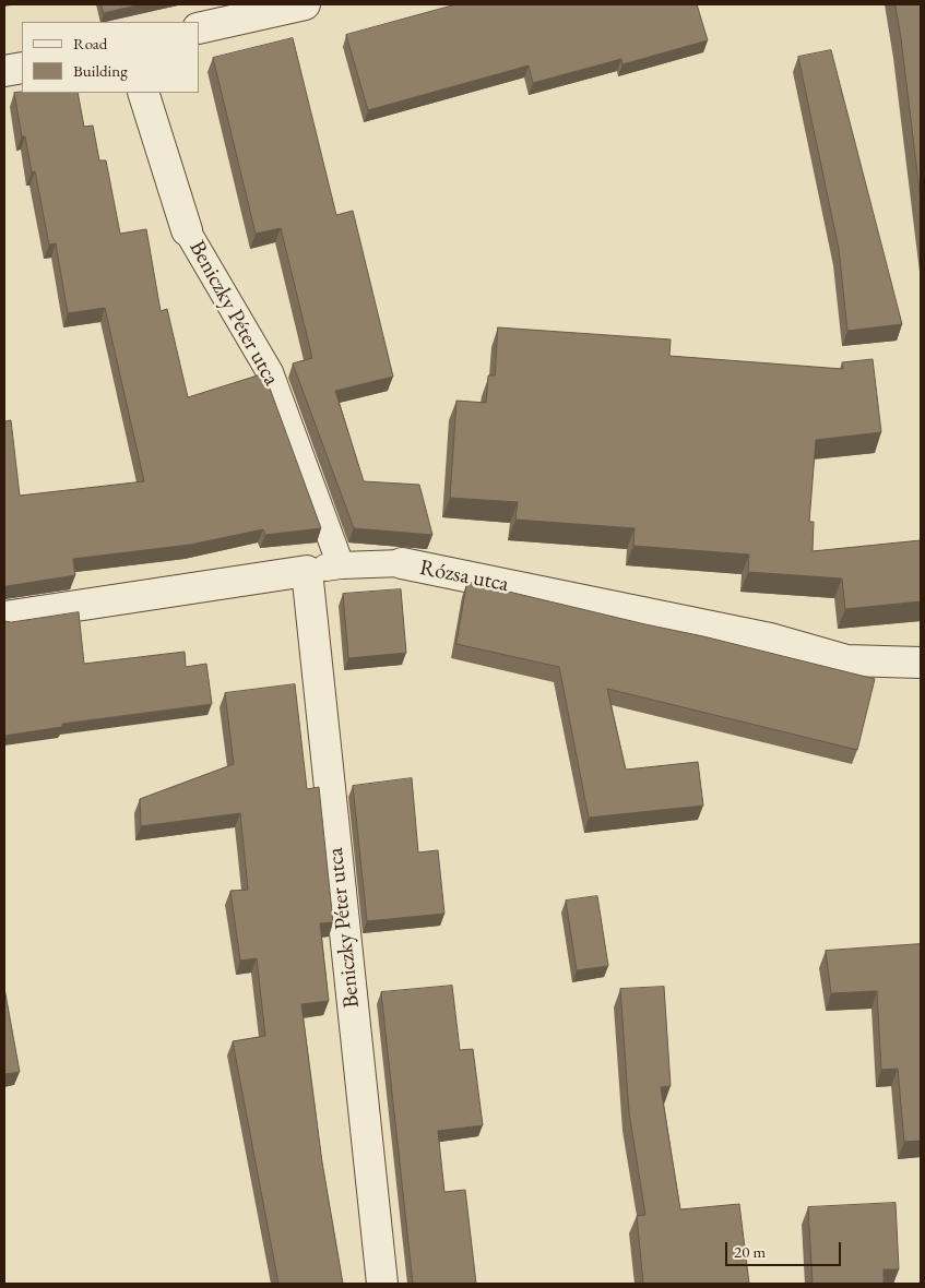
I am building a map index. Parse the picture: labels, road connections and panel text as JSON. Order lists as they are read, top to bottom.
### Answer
{
  "streets": {
    "street": ["Beniczky Péter utca", "Rózsa utca"]
  },
  "crossings": [
    ["Beniczky Péter utca", "Rózsa utca"]
  ],
  "legend": ["Road", "Building"],
  "scale_bar": "20 m"
}
